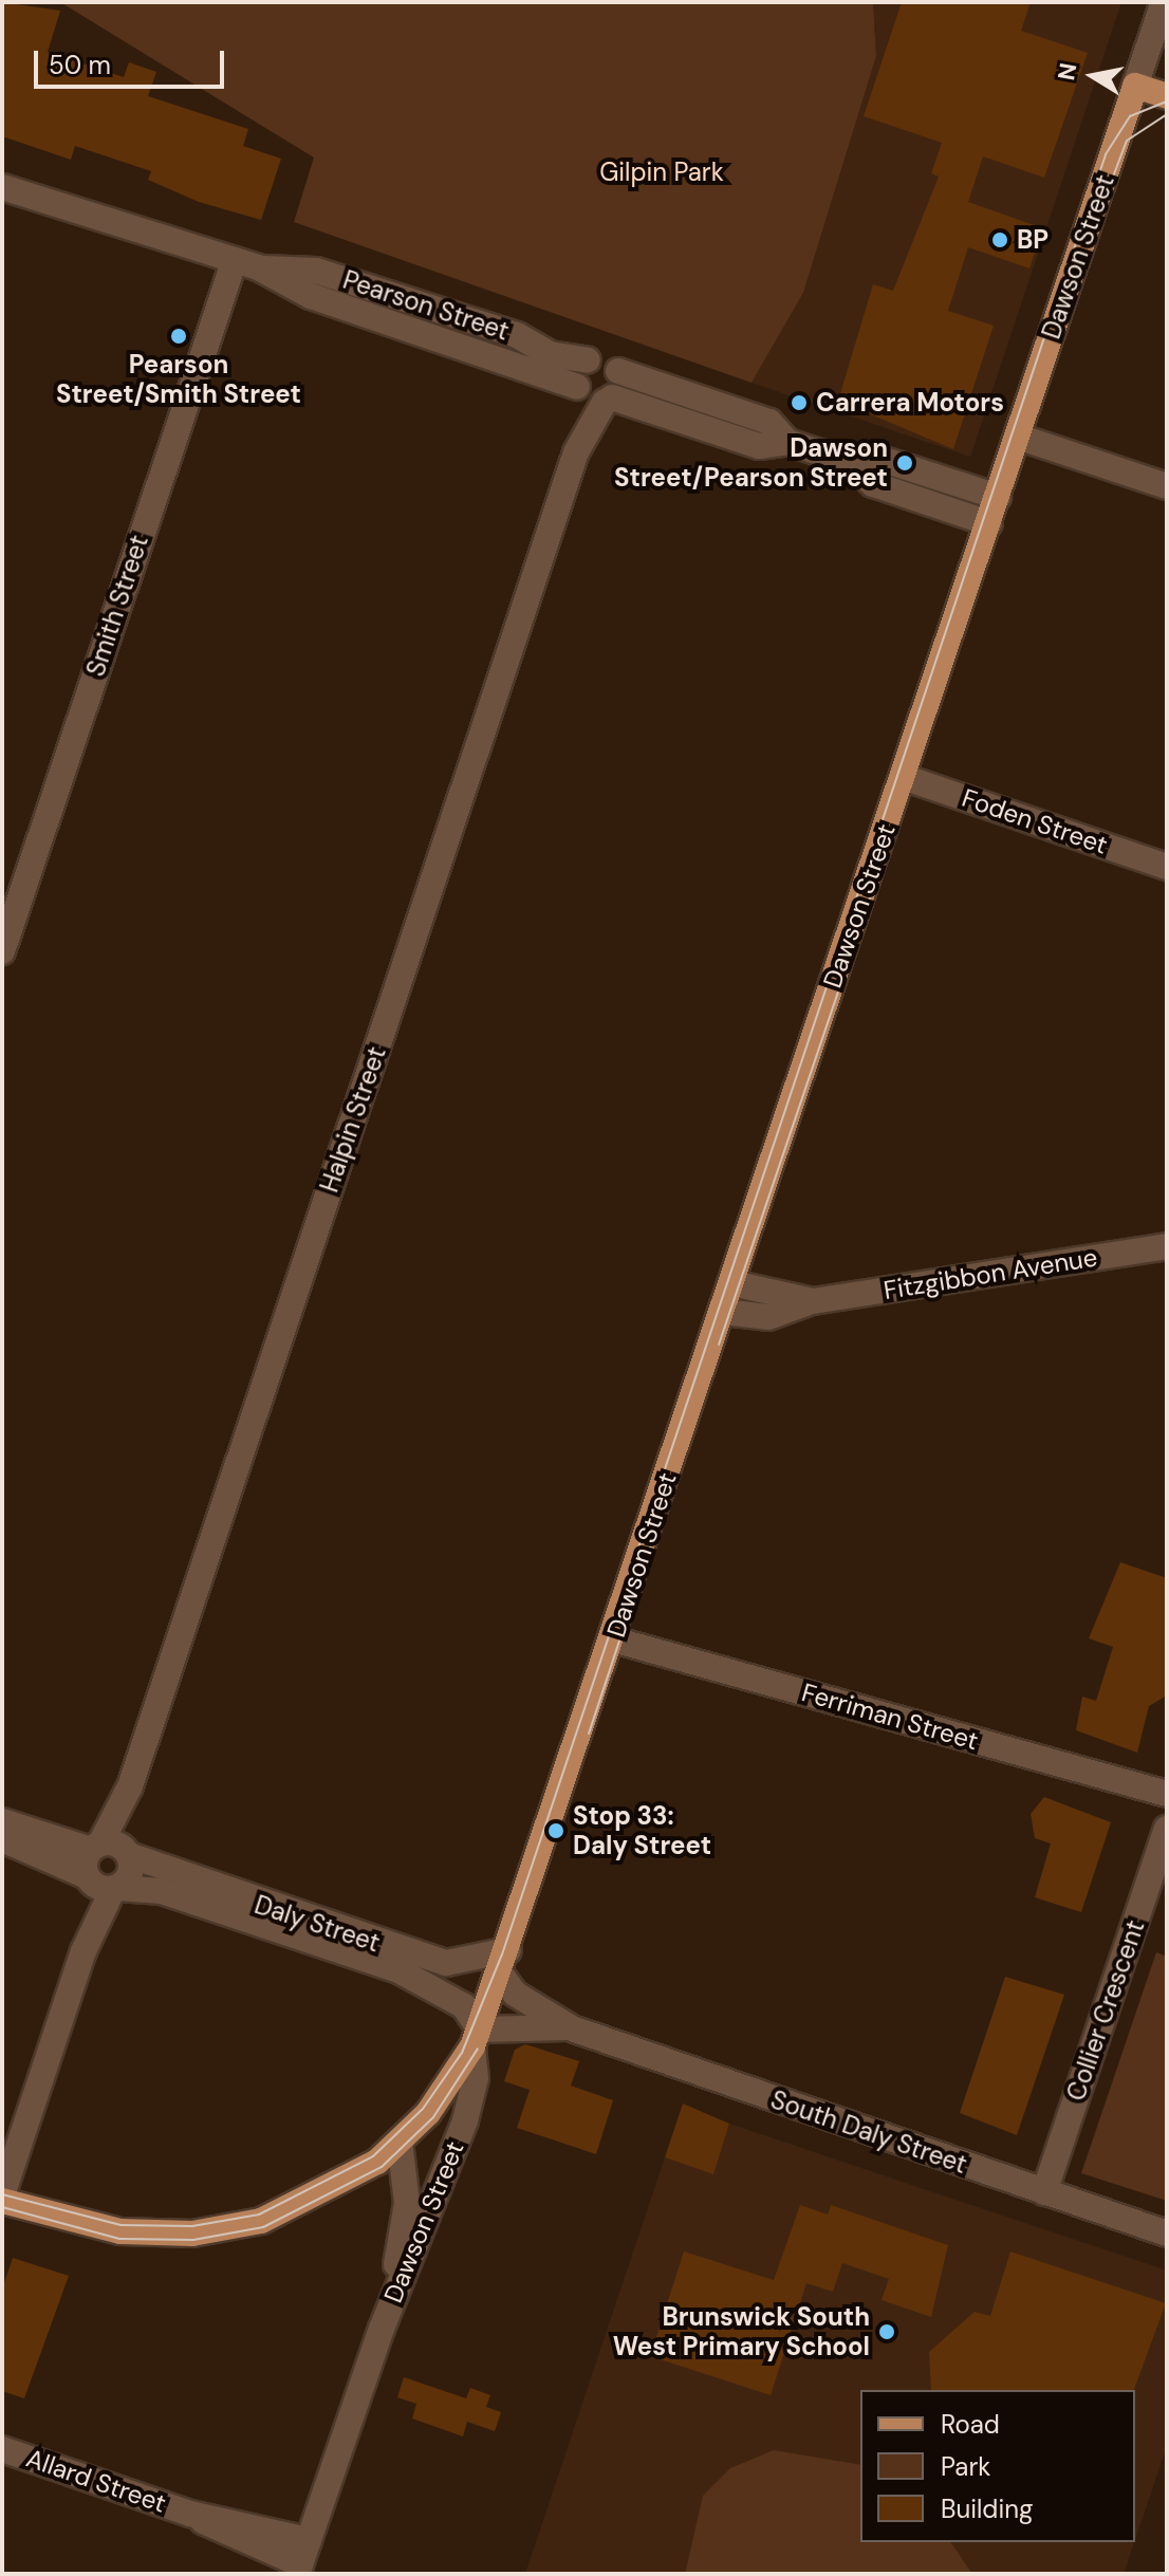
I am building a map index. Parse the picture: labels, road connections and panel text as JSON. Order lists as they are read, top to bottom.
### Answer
{
  "streets": {
    "main road": ["Dawson Street"],
    "street": [
      "Pearson Street",
      "Smith Street",
      "Foden Street",
      "Halpin Street",
      "Fitzgibbon Avenue",
      "Ferriman Street",
      "Daly Street",
      "Collier Crescent",
      "South Daly Street",
      "Allard Street"
    ]
  },
  "crossings": [
    ["Dawson Street", "Pearson Street"],
    ["Dawson Street", "Foden Street"],
    ["Dawson Street", "Fitzgibbon Avenue"],
    ["Dawson Street", "Ferriman Street"],
    ["Dawson Street", "Daly Street"],
    ["Dawson Street", "South Daly Street"],
    ["Dawson Street", "Allard Street"],
    ["Pearson Street", "Smith Street"],
    ["Pearson Street", "Halpin Street"],
    ["Halpin Street", "Daly Street"],
    ["Daly Street", "South Daly Street"],
    ["Collier Crescent", "South Daly Street"]
  ],
  "parks": ["Gilpin Park"],
  "places": [
    "BP",
    "Pearson Street/Smith Street",
    "Carrera Motors",
    "Dawson Street/Pearson Street",
    "Stop 33: Daly Street",
    "Brunswick South West Primary School"
  ],
  "legend": ["Road", "Park", "Building"],
  "scale_bar": "50 m",
  "north": "left"
}
